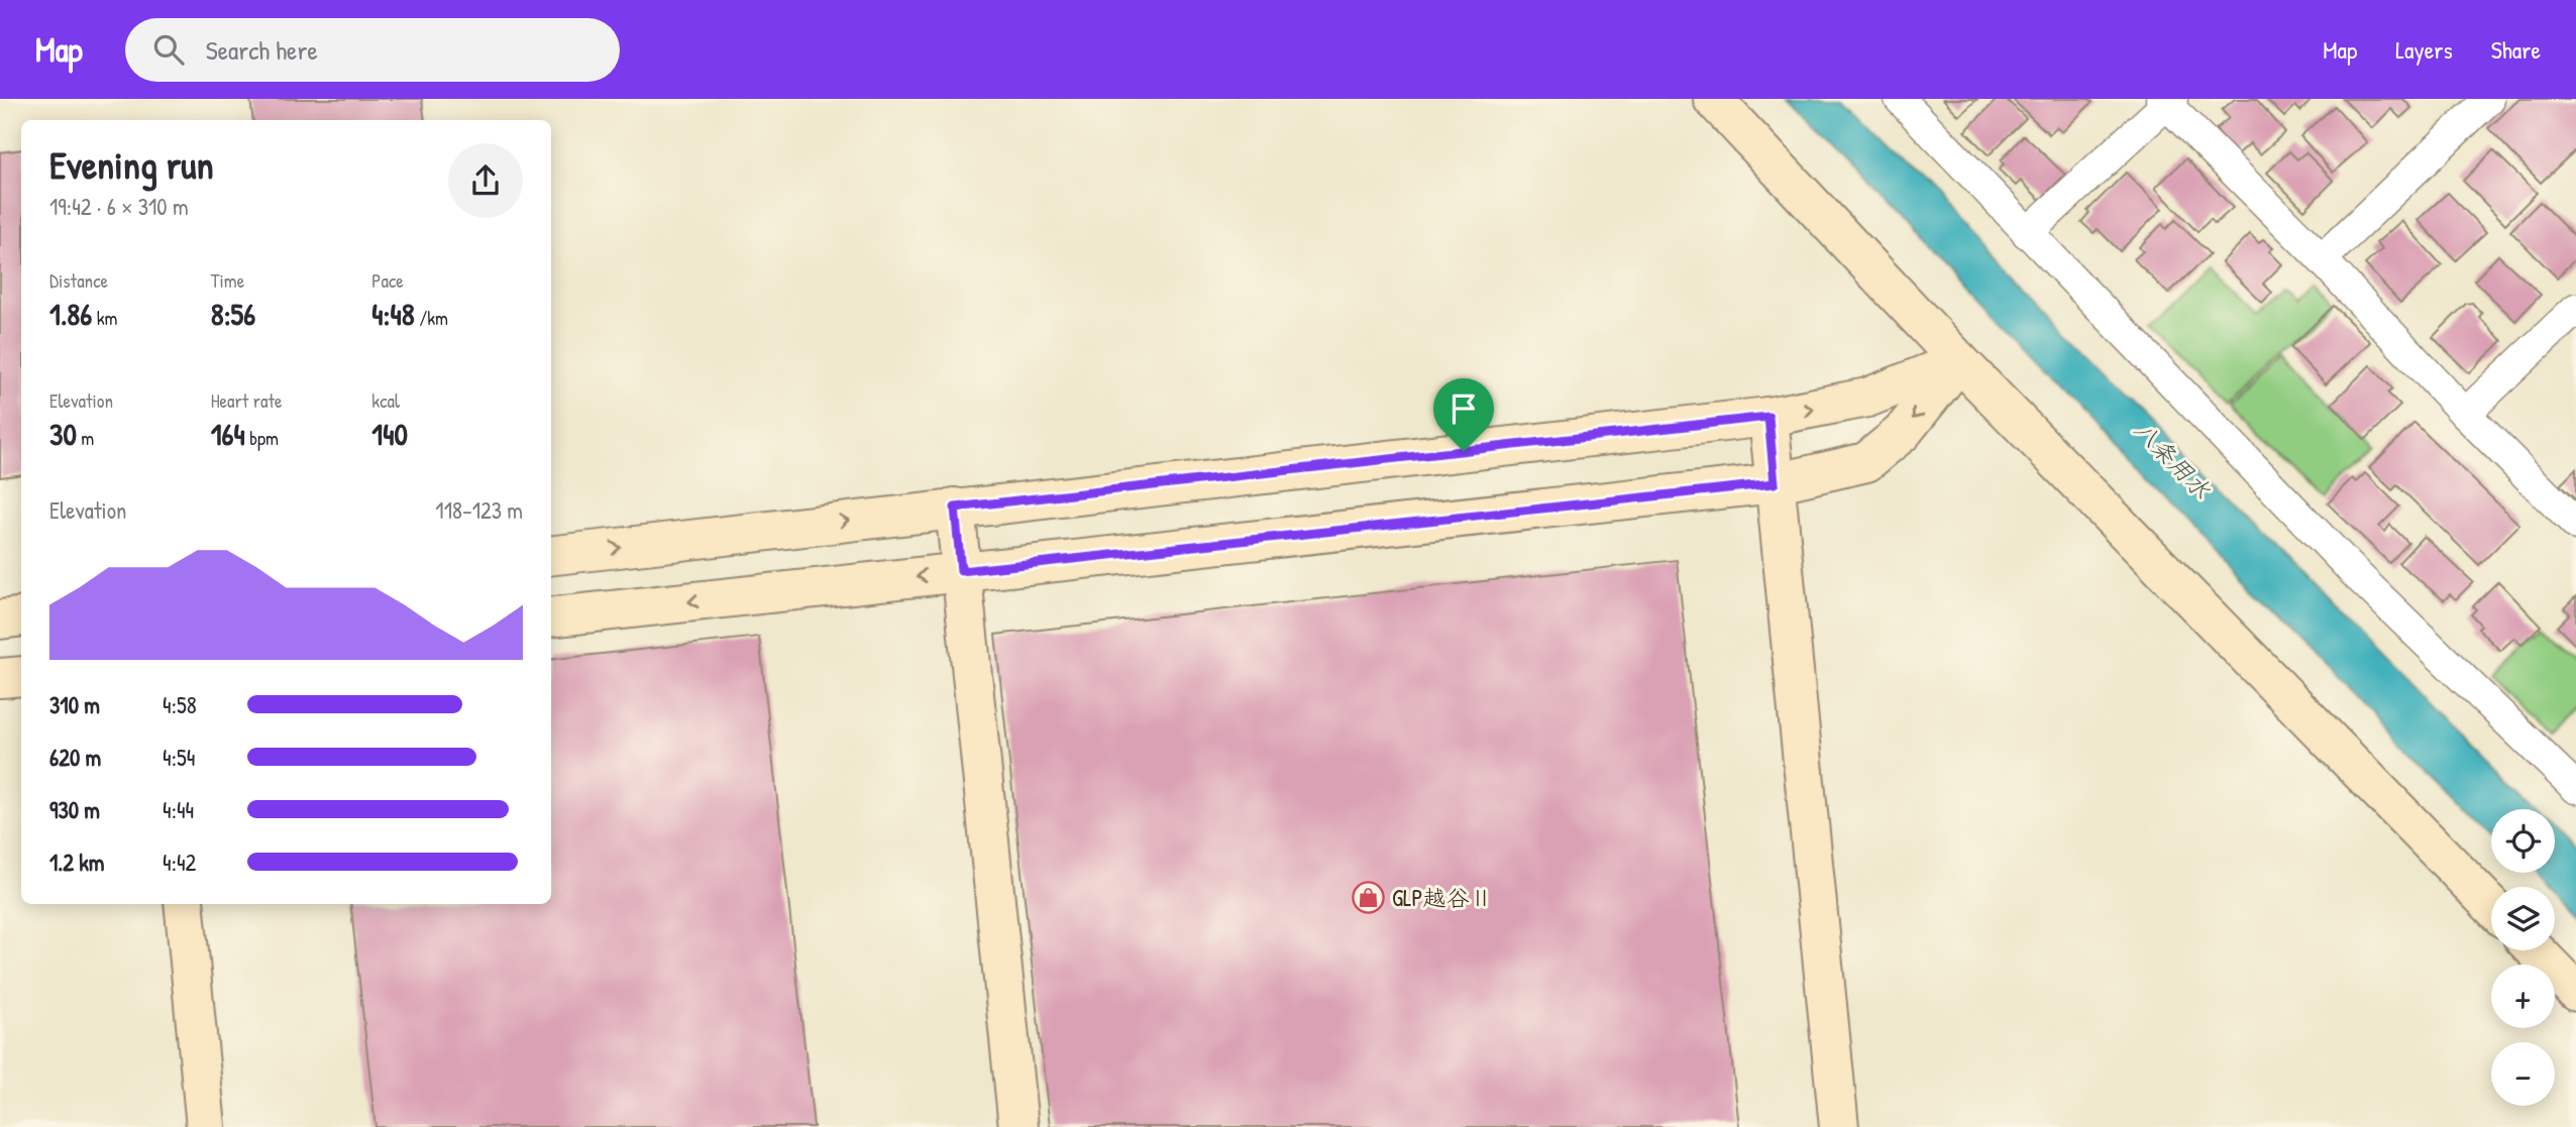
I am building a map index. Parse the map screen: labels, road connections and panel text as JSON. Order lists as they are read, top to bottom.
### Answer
{
  "water": ["八条用水"],
  "places": {
    "shop": ["GLP越谷Ⅱ"]
  },
  "page": {
    "header": "Map",
    "search": "Search here",
    "nav": ["Map", "Layers", "Share"],
    "heading": ["Evening run", "19:42 · 6 × 310 m"],
    "stats": [
      ["Distance", "1.86 km"],
      ["Time", "8:56"],
      ["Pace", "4:48 /km"],
      ["Elevation", "30 m"],
      ["Heart rate", "164 bpm"],
      ["kcal", "140"]
    ],
    "chart": ["Elevation", "118–123 m"],
    "list": [
      {
        "name": "310 m",
        "note": "4:58"
      },
      {
        "name": "620 m",
        "note": "4:54"
      },
      {
        "name": "930 m",
        "note": "4:44"
      },
      {
        "name": "1.2 km",
        "note": "4:42"
      }
    ],
    "map_buttons": ["+", "−"]
  }
}
